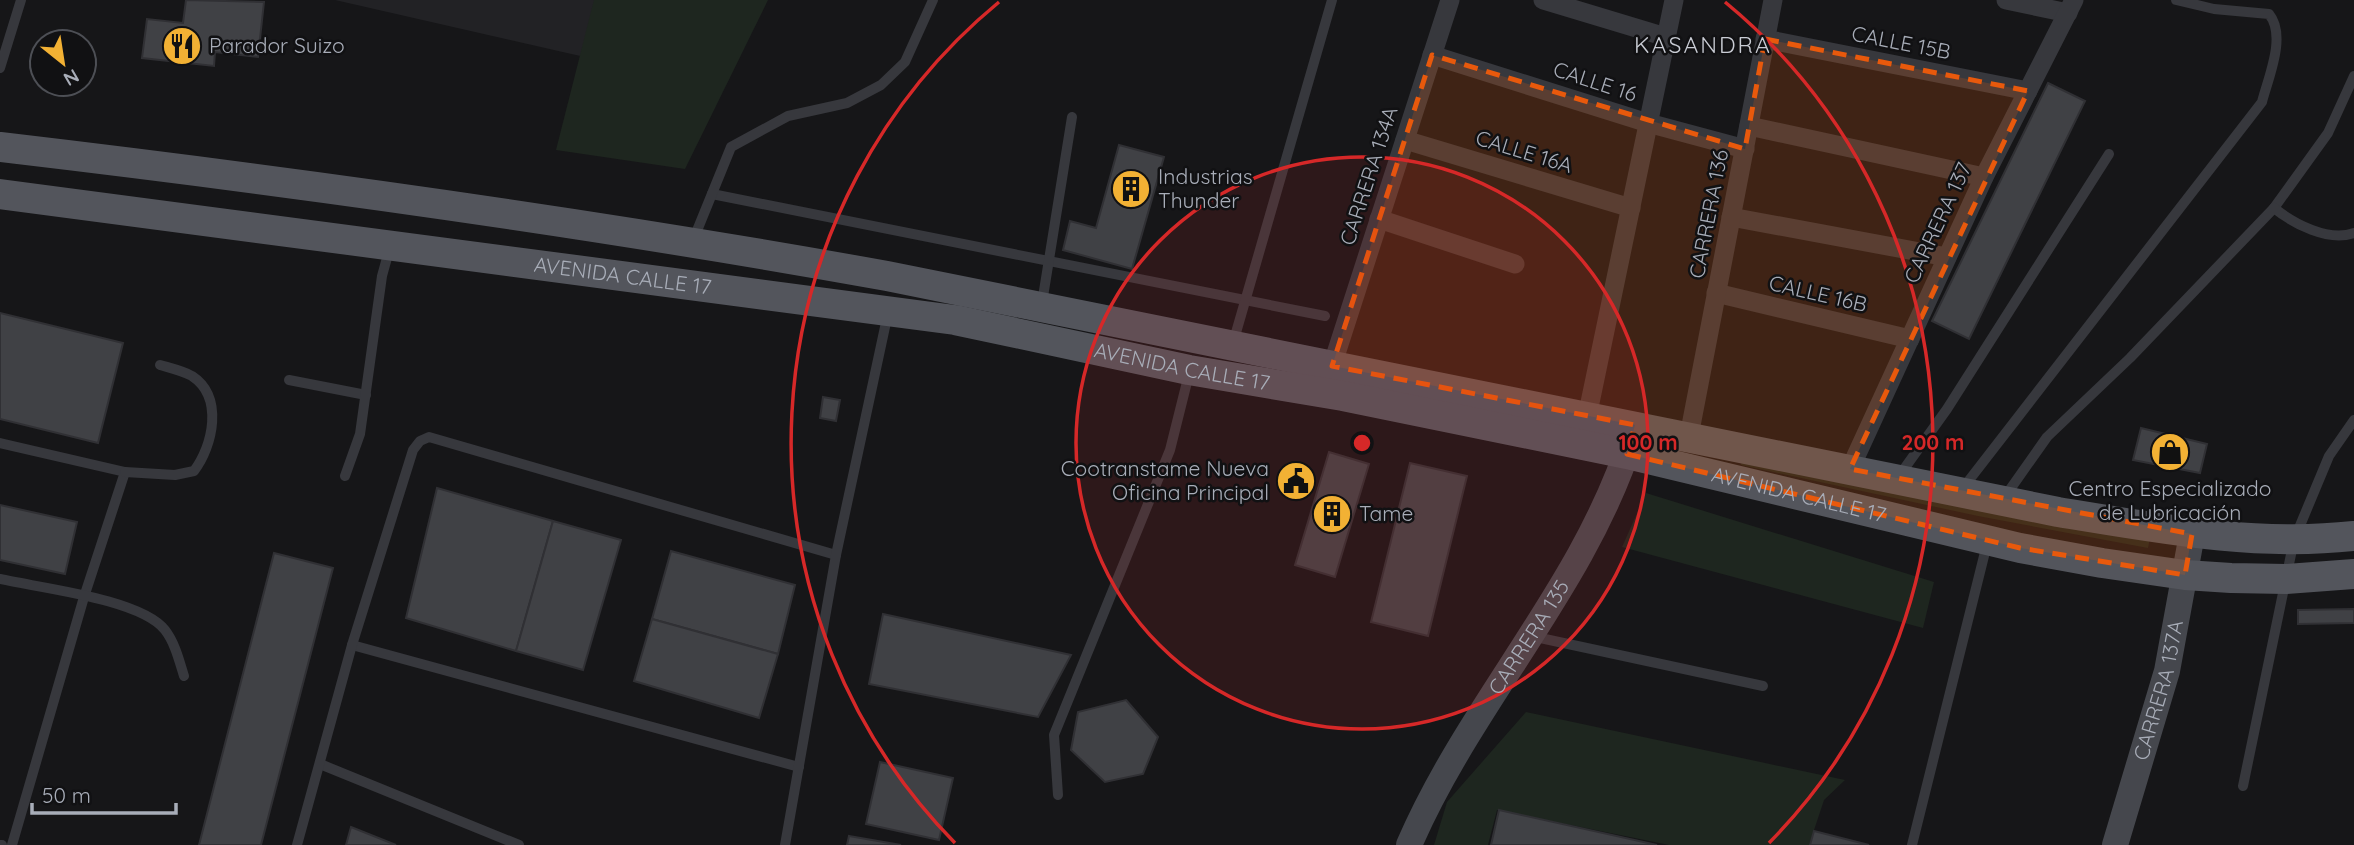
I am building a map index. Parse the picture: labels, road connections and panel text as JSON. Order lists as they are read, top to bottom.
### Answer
{
  "streets": {
    "main road": ["AVENIDA CALLE 17"],
    "street": [
      "CALLE 15B",
      "CALLE 16",
      "CALLE 16A",
      "CARRERA 134A",
      "CARRERA 136",
      "CARRERA 137",
      "CALLE 16B",
      "CARRERA 135",
      "CARRERA 137A"
    ]
  },
  "crossings": [
    ["CALLE 15B", "CARRERA 136"],
    ["CALLE 15B", "CARRERA 137"],
    ["CALLE 16", "CARRERA 134A"],
    ["CALLE 16", "CARRERA 136"],
    ["CALLE 16A", "CARRERA 134A"],
    ["CARRERA 134A", "AVENIDA CALLE 17"],
    ["CARRERA 136", "AVENIDA CALLE 17"],
    ["CARRERA 136", "CALLE 16B"],
    ["CARRERA 137", "AVENIDA CALLE 17"],
    ["CARRERA 137", "CALLE 16B"],
    ["AVENIDA CALLE 17", "CARRERA 135"],
    ["AVENIDA CALLE 17", "CARRERA 137A"]
  ],
  "districts": ["KASANDRA"],
  "places": {
    "restaurant": ["Parador Suizo"],
    "building": ["Industrias Thunder", "Tame"],
    "shop": ["Centro Especializado de Lubricación"],
    "public building": ["Cootranstame Nueva Oficina Principal"]
  },
  "scale_bar": "50 m",
  "north": "bottom right",
  "rings": ["100 m", "200 m"]
}
